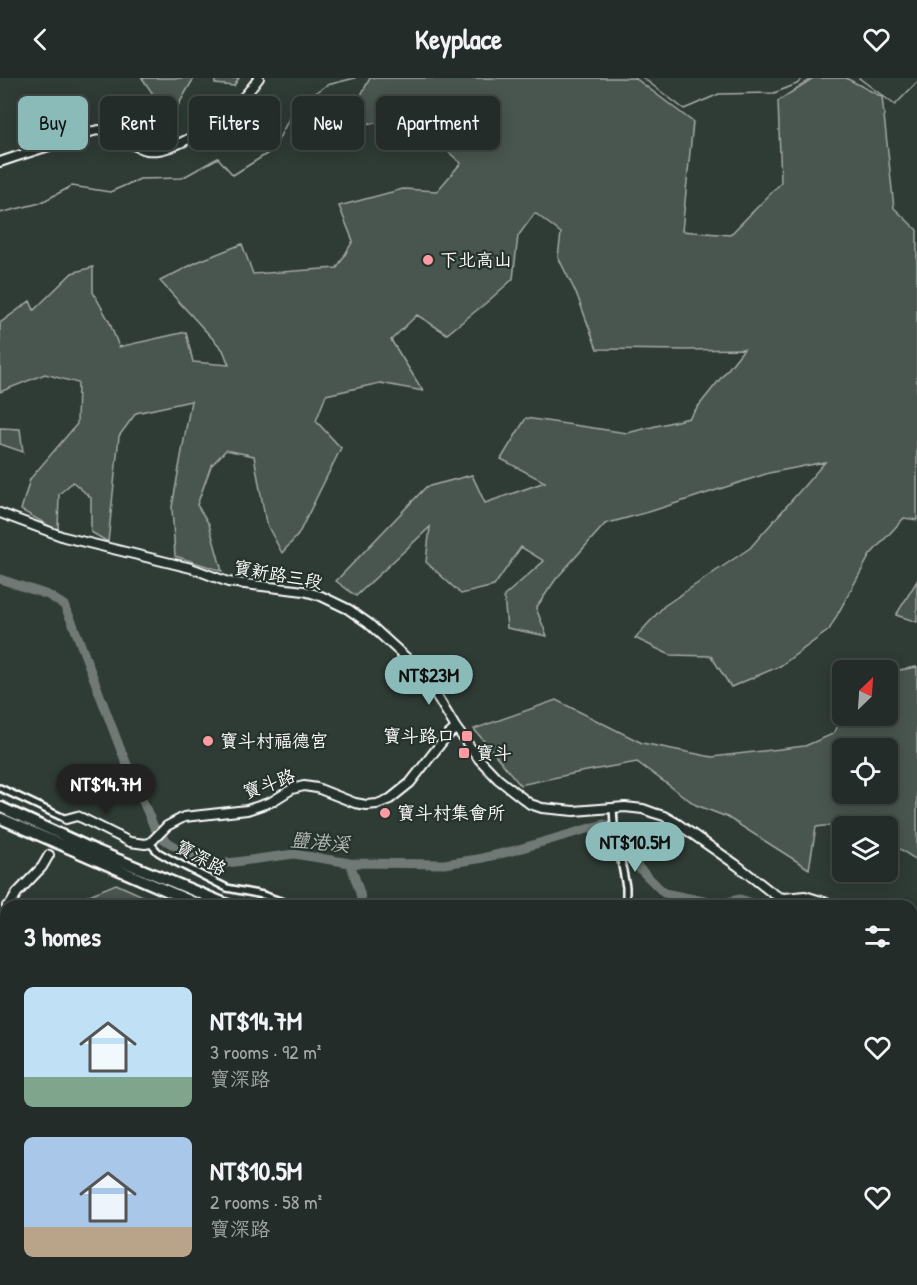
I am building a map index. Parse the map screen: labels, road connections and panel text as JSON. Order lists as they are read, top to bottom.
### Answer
{
  "streets": {
    "street": ["寶新路三段", "寶斗路", "寶深路"]
  },
  "crossings": [
    ["寶新路三段", "寶斗路"],
    ["寶斗路", "寶深路"]
  ],
  "water": ["鹽港溪"],
  "places": {
    "other": ["下北高山", "寶斗村福德宮", "寶斗村集會所"],
    "transit": ["寶斗路口", "寶斗"]
  },
  "north": "top right",
  "page": {
    "header": "Keyplace",
    "chip": [
      "Buy",
      "Rent",
      "Filters",
      "New",
      "Apartment"
    ],
    "price": ["NT$23M", "NT$14.7M", "NT$10.5M"],
    "heading": "3 homes",
    "list": [
      {
        "name": "NT$14.7M",
        "note": "3 rooms · 92 m² · 寶深路"
      },
      {
        "name": "NT$10.5M",
        "note": "2 rooms · 58 m² · 寶深路"
      }
    ]
  }
}
